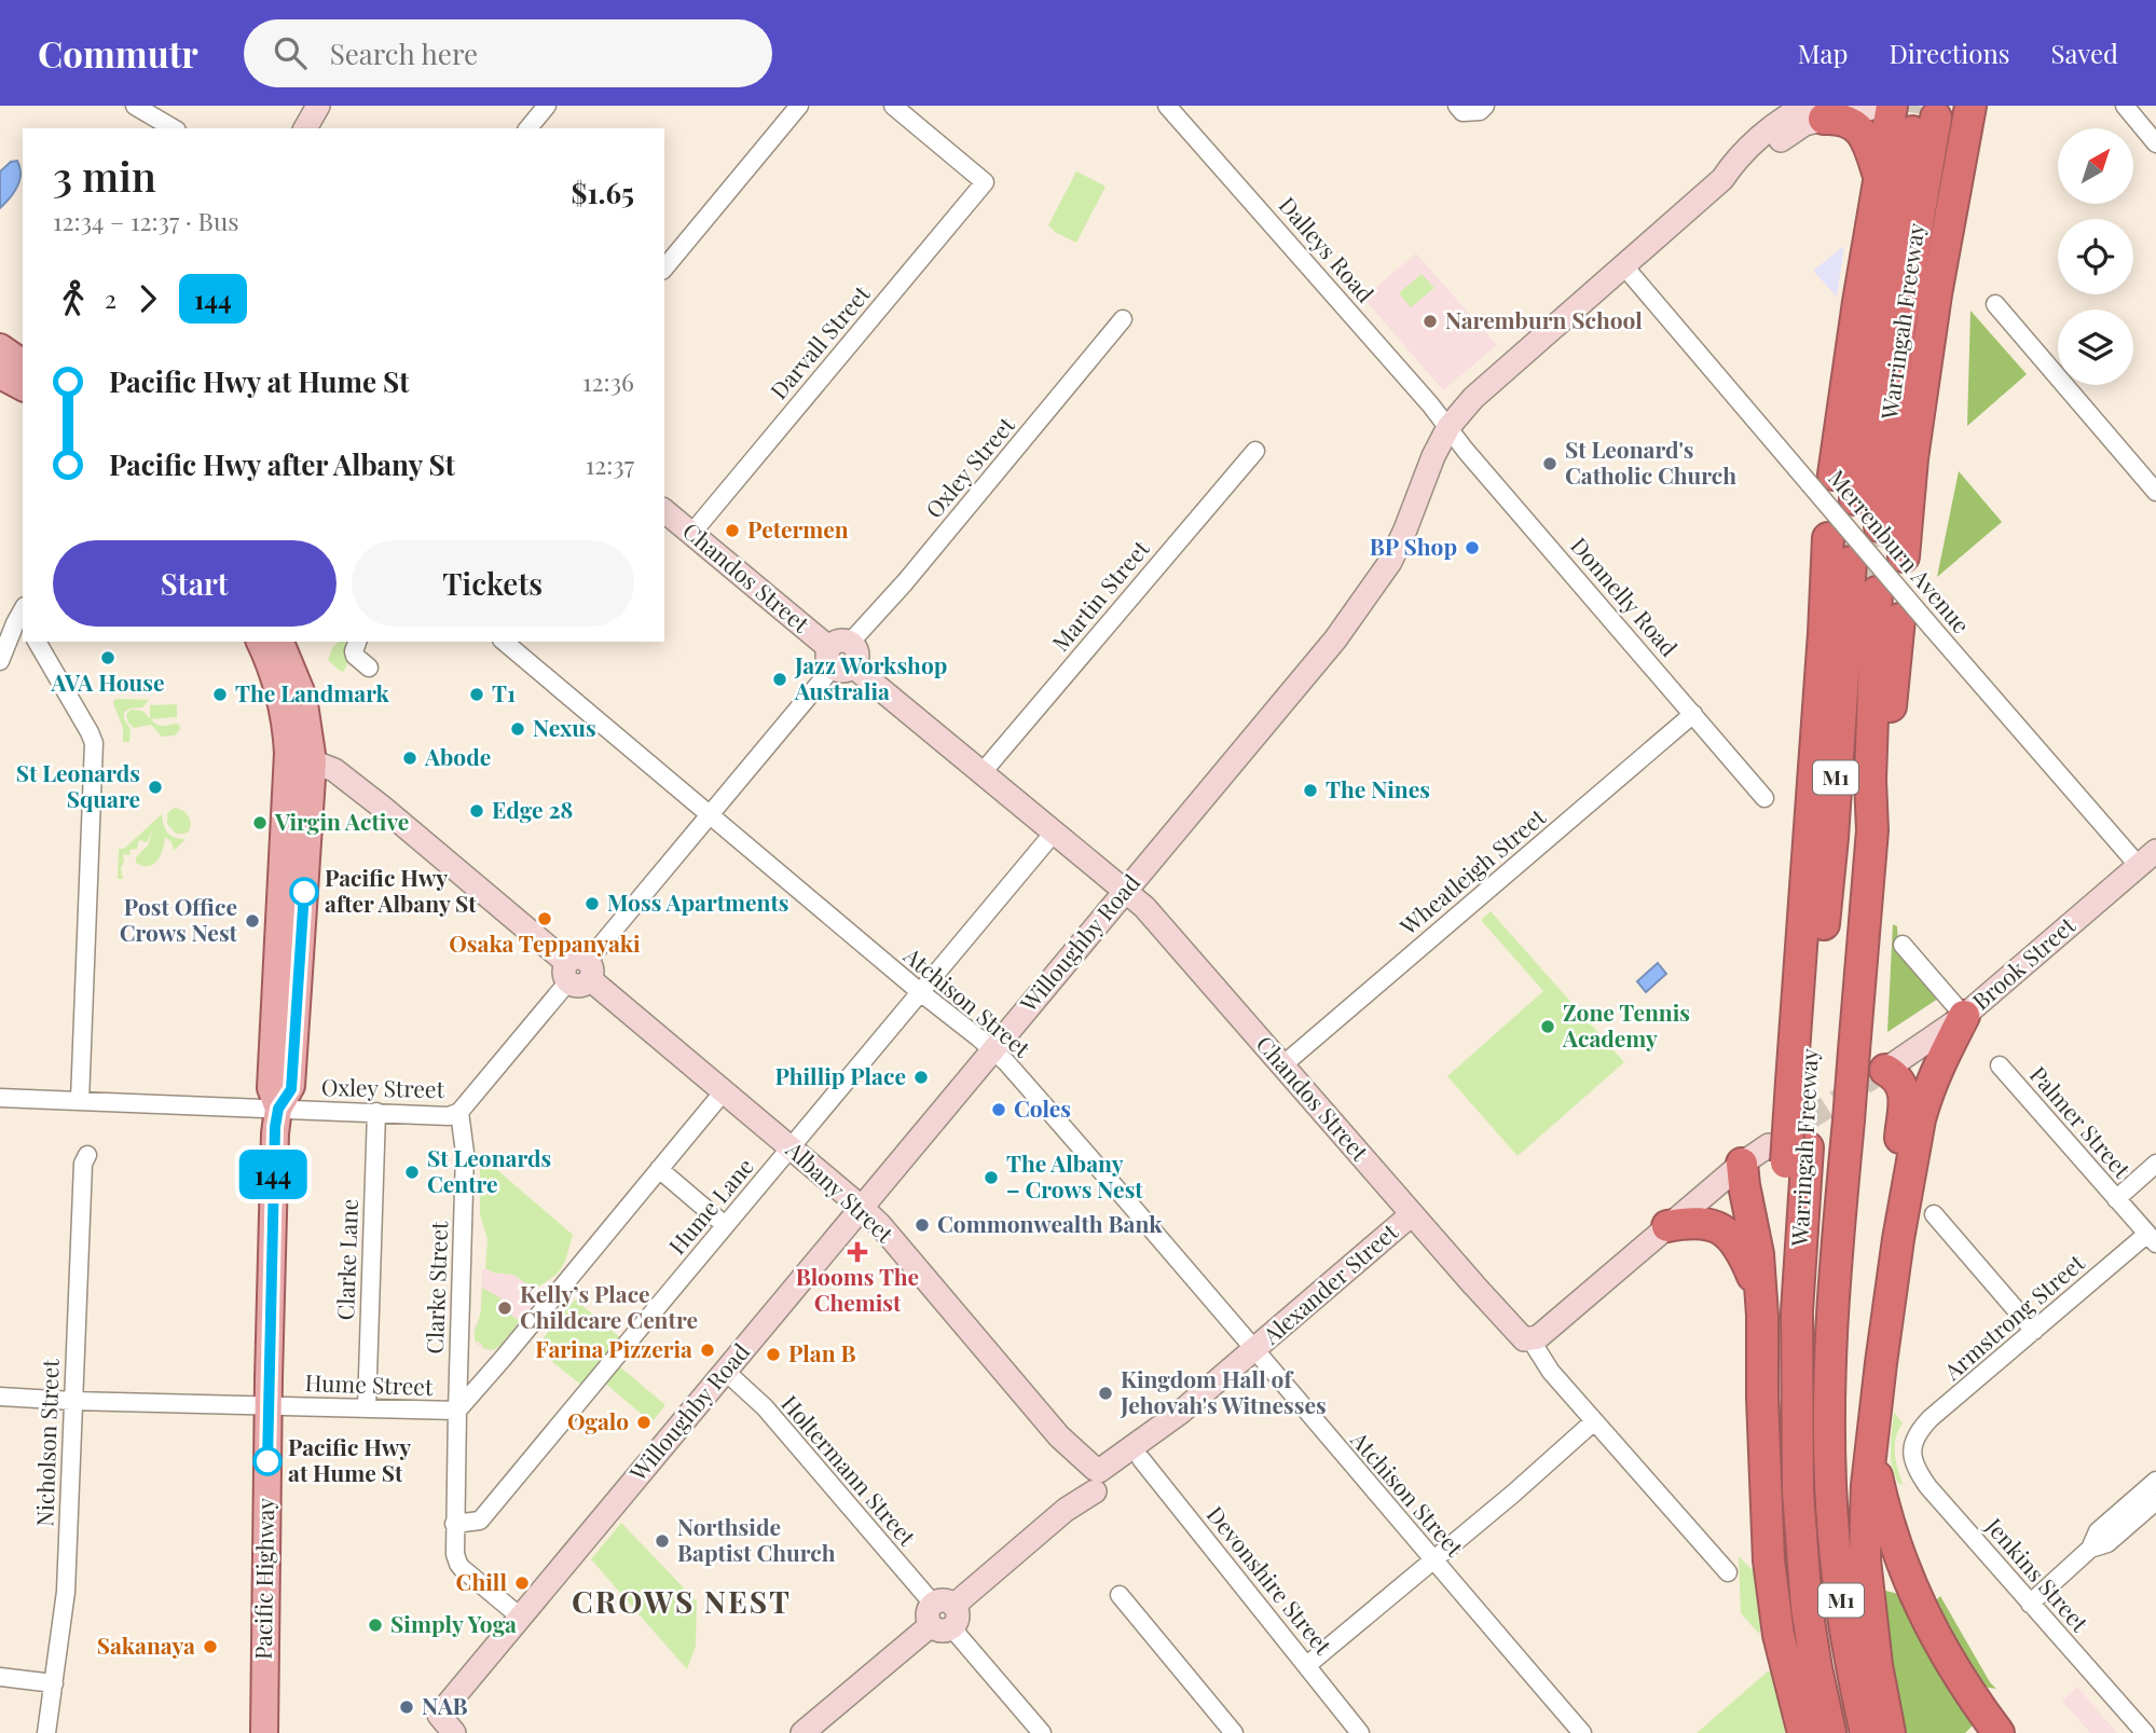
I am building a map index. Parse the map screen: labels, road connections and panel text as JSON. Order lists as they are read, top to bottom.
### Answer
{
  "streets": {
    "highway": ["Warringah Freeway", "M1"],
    "main road": ["Pacific Highway"],
    "street": [
      "Dalleys Road",
      "Darvall Street",
      "Oxley Street",
      "Merrenburn Avenue",
      "Chandos Street",
      "Martin Street",
      "Donnelly Road",
      "Wheatleigh Street",
      "Willoughby Road",
      "Brook Street",
      "Atchison Street",
      "Palmer Street",
      "Albany Street",
      "Hume Lane",
      "Clarke Lane",
      "Alexander Street",
      "Clarke Street",
      "Armstrong Street",
      "Hume Street",
      "Nicholson Street",
      "Holtermann Street",
      "Jenkins Street",
      "Devonshire Street"
    ]
  },
  "crossings": [
    ["Dalleys Road", "Donnelly Road"],
    ["Dalleys Road", "Willoughby Road"],
    ["Darvall Street", "Chandos Street"],
    ["Oxley Street", "Chandos Street"],
    ["Oxley Street", "Atchison Street"],
    ["Oxley Street", "Albany Street"],
    ["Oxley Street", "Clarke Lane"],
    ["Oxley Street", "Clarke Street"],
    ["Oxley Street", "Pacific Highway"],
    ["Merrenburn Avenue", "Willoughby Road"],
    ["Merrenburn Avenue", "Brook Street"],
    ["Chandos Street", "Martin Street"],
    ["Chandos Street", "Wheatleigh Street"],
    ["Chandos Street", "Willoughby Road"],
    ["Chandos Street", "Hume Lane"],
    ["Chandos Street", "Alexander Street"],
    ["Donnelly Road", "Wheatleigh Street"],
    ["Donnelly Road", "Willoughby Road"],
    ["Willoughby Road", "Atchison Street"],
    ["Willoughby Road", "Albany Street"],
    ["Willoughby Road", "Clarke Street"],
    ["Willoughby Road", "Holtermann Street"],
    ["Atchison Street", "Hume Lane"],
    ["Atchison Street", "Alexander Street"],
    ["Palmer Street", "Armstrong Street"],
    ["Albany Street", "Hume Lane"],
    ["Albany Street", "Alexander Street"],
    ["Albany Street", "Hume Street"],
    ["Albany Street", "Pacific Highway"],
    ["Hume Lane", "Clarke Street"],
    ["Clarke Lane", "Hume Street"],
    ["Alexander Street", "Holtermann Street"],
    ["Alexander Street", "Devonshire Street"],
    ["Clarke Street", "Hume Street"],
    ["Armstrong Street", "Jenkins Street"],
    ["Hume Street", "Nicholson Street"],
    ["Hume Street", "Pacific Highway"]
  ],
  "districts": ["CROWS NEST"],
  "places": {
    "other": [
      "Naremburn School",
      "St Leonard's Catholic Church",
      "Petermen",
      "BP Shop",
      "AVA House",
      "Jazz Workshop Australia",
      "The Landmark",
      "T1",
      "Nexus",
      "Abode",
      "St Leonards Square",
      "The Nines",
      "Edge 28",
      "Virgin Active",
      "Pacific Hwy after Albany St",
      "Moss Apartments",
      "Osaka Teppanyaki",
      "Post Office Crows Nest",
      "Zone Tennis Academy",
      "Phillip Place",
      "Coles",
      "St Leonards Centre",
      "The Albany – Crows Nest",
      "Commonwealth Bank",
      "Kelly’s Place Childcare Centre",
      "Farina Pizzeria",
      "Plan B",
      "Kingdom Hall of Jehovah's Witnesses",
      "Ogalo",
      "Pacific Hwy at Hume St",
      "Northside Baptist Church",
      "Chill",
      "Simply Yoga",
      "Sakanaya",
      "NAB"
    ],
    "health": ["Blooms The Chemist"]
  },
  "lines": ["bus line 144"],
  "north": "top right",
  "page": {
    "header": "Commutr",
    "search": "Search here",
    "nav": ["Map", "Directions", "Saved"],
    "on_map": "144",
    "heading": ["3 min", "12:34 – 12:37 · Bus", "$1.65"],
    "legs": ["2", "144"],
    "list": [
      {
        "name": "Pacific Hwy at Hume St",
        "value": "12:36"
      },
      {
        "name": "Pacific Hwy after Albany St",
        "value": "12:37"
      }
    ],
    "buttons": ["Start", "Tickets"]
  }
}
